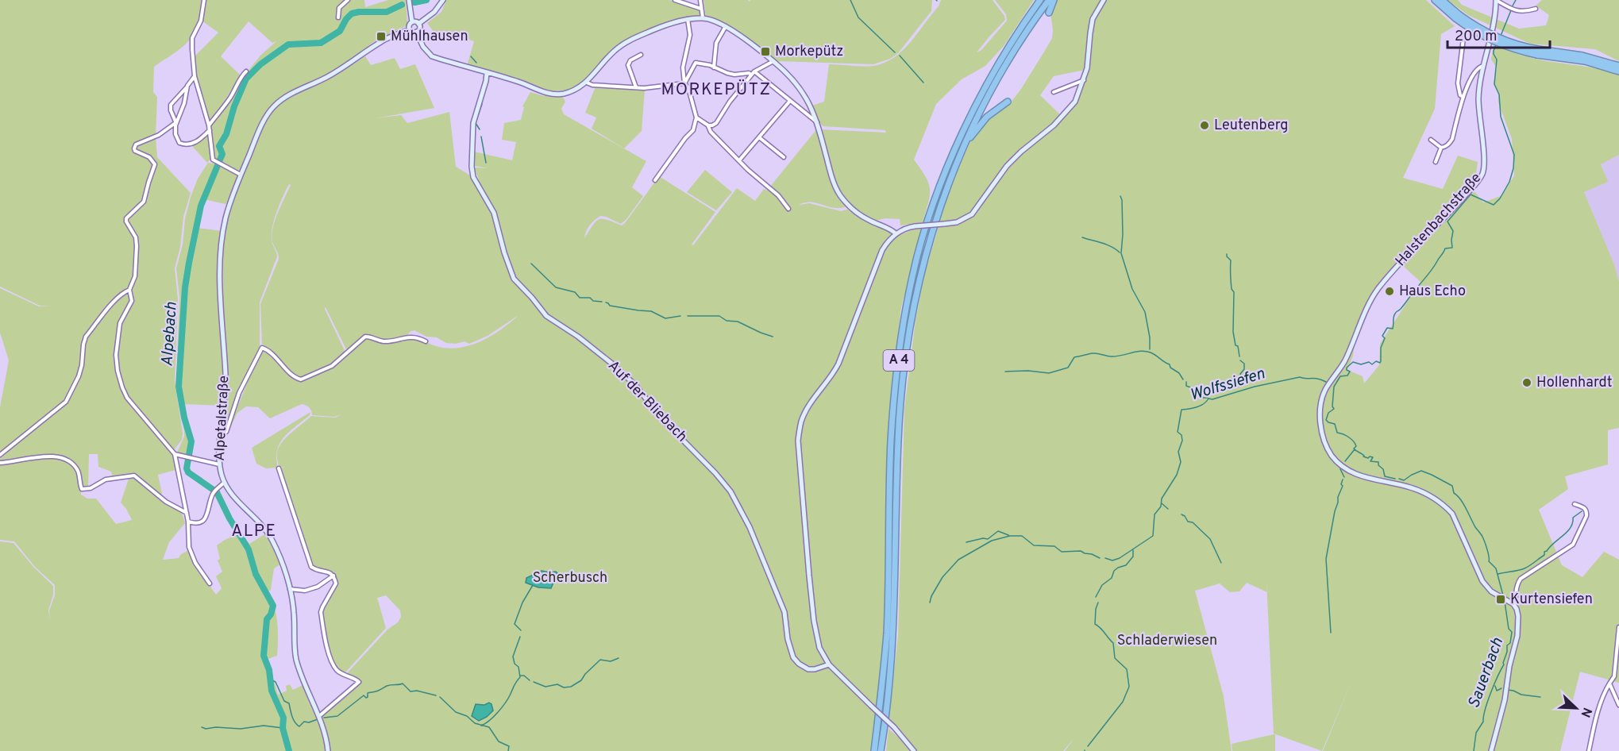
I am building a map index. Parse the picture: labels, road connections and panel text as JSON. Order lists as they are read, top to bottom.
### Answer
{
  "streets": {
    "highway": ["A 4"],
    "street": ["Halstenbachstraße", "Auf der Bliebach", "Alpetalstraße"]
  },
  "districts": ["MORKEPÜTZ", "ALPE"],
  "water": ["Alpebach", "Wolfssiefen", "Sauerbach"],
  "parks": ["Scherbusch", "Schladerwiesen"],
  "places": {
    "transit": ["Mühlhausen", "Morkepütz", "Kurtensiefen"],
    "other": ["Leutenberg", "Haus Echo", "Hollenhardt"]
  },
  "scale_bar": "200 m",
  "north": "bottom right"
}
